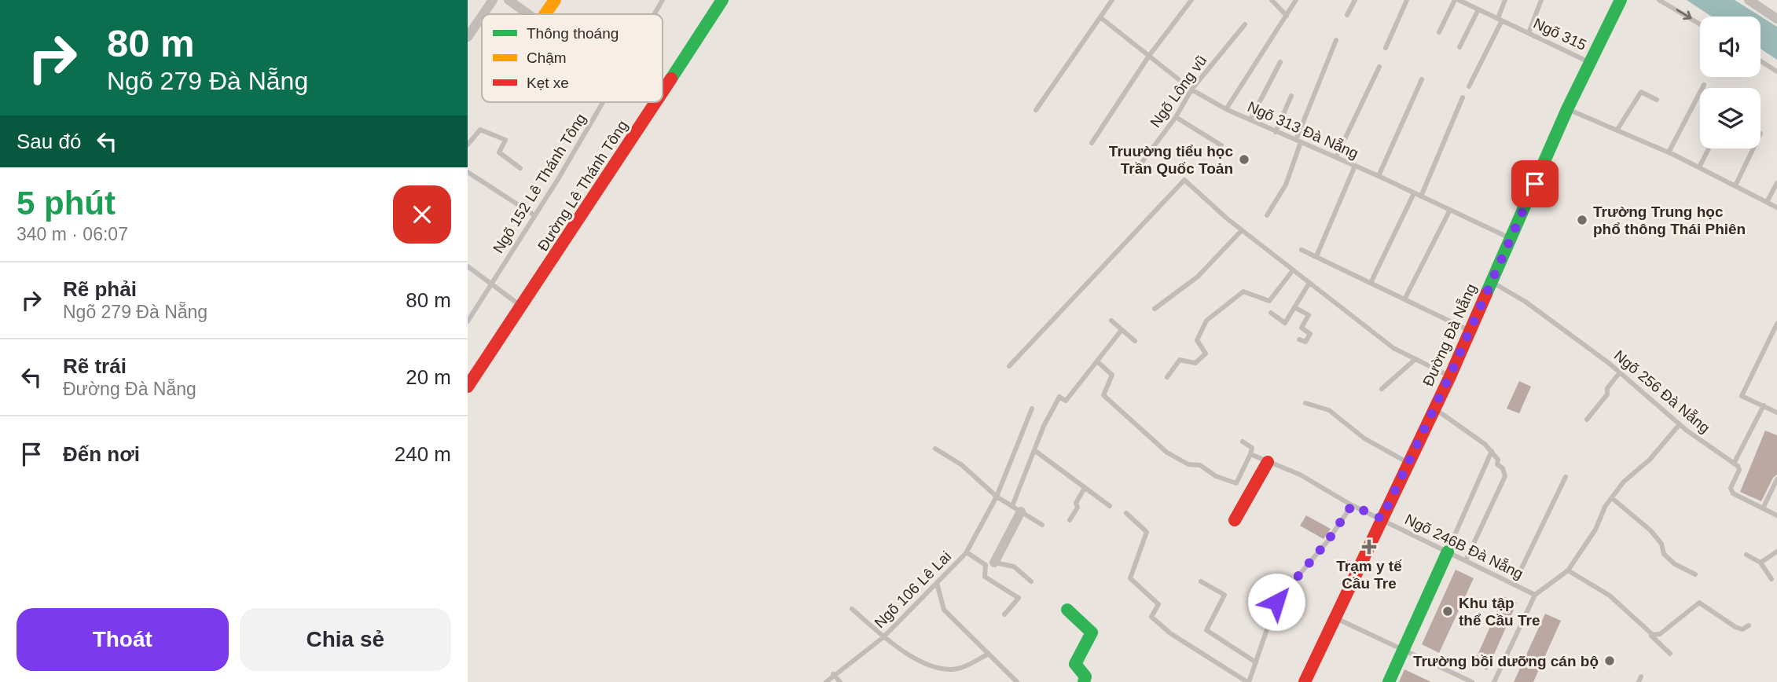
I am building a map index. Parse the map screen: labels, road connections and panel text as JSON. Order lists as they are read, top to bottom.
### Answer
{
  "streets": {
    "main road": ["Đường Lê Thánh Tông", "Đường Đà Nẵng"],
    "lane": [
      "Ngõ 315",
      "Ngõ Lông vũ",
      "Ngõ 313 Đà Nẵng",
      "Ngõ 152 Lê Thánh Tông",
      "Ngõ 256 Đà Nẵng",
      "Ngõ 246B Đà Nẵng",
      "Ngõ 106 Lê Lai"
    ]
  },
  "crossings": [
    ["Ngõ 315", "Đường Đà Nẵng"],
    ["Ngõ Lông vũ", "Ngõ 313 Đà Nẵng"],
    ["Ngõ 313 Đà Nẵng", "Đường Đà Nẵng"],
    ["Đường Đà Nẵng", "Ngõ 256 Đà Nẵng"],
    ["Đường Đà Nẵng", "Ngõ 246B Đà Nẵng"]
  ],
  "places": {
    "other": [
      "Truường tiểu học Trần Quốc Toản",
      "Trường Trung học phổ thông Thái Phiên",
      "Khu tập thể Cầu Tre",
      "Trường bồi dưỡng cán bộ"
    ],
    "health": ["Trạm y tế Cầu Tre"]
  },
  "legend": ["Thông thoáng", "Chậm", "Kẹt xe"],
  "page": {
    "turn": ["80 m", "Ngõ 279 Đà Nẵng"],
    "then": "Sau đó",
    "heading": ["5 phút", "340 m · 06:07"],
    "list": [
      {
        "name": "Rẽ phải",
        "note": "Ngõ 279 Đà Nẵng",
        "value": "80 m"
      },
      {
        "name": "Rẽ trái",
        "note": "Đường Đà Nẵng",
        "value": "20 m"
      },
      {
        "name": "Đến nơi",
        "value": "240 m"
      }
    ],
    "buttons": ["Thoát", "Chia sẻ"]
  }
}
